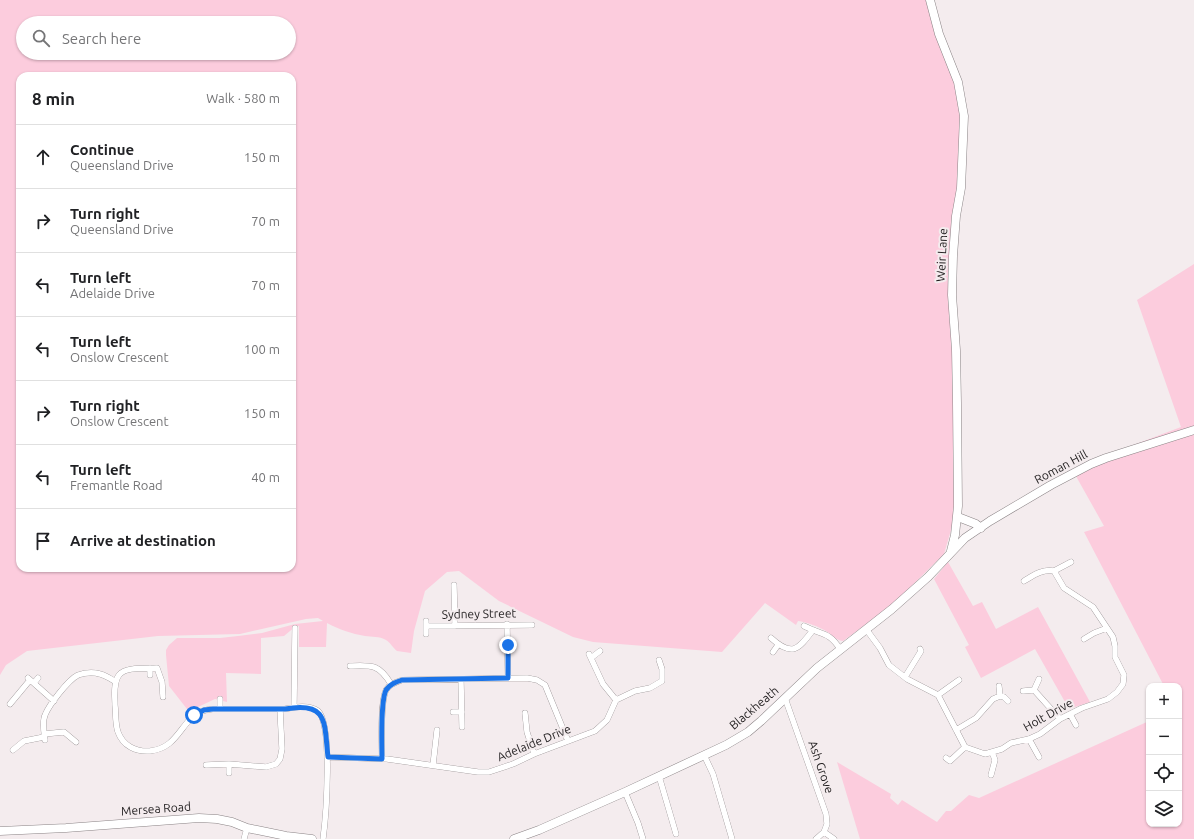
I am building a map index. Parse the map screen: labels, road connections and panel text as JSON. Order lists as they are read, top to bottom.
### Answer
{
  "streets": {
    "main road": [
      "Weir Lane",
      "Roman Hill",
      "Blackheath",
      "Mersea Road"
    ],
    "street": [
      "Sydney Street",
      "Holt Drive",
      "Adelaide Drive",
      "Ash Grove"
    ]
  },
  "crossings": [
    ["Weir Lane", "Roman Hill"],
    ["Weir Lane", "Blackheath"],
    ["Roman Hill", "Blackheath"],
    ["Blackheath", "Ash Grove"]
  ],
  "page": {
    "search": "Search here",
    "heading": ["8 min", "Walk · 580 m"],
    "list": [
      ["Continue", "Queensland Drive", "150 m"],
      ["Turn right", "Queensland Drive", "70 m"],
      ["Turn left", "Adelaide Drive", "70 m"],
      ["Turn left", "Onslow Crescent", "100 m"],
      ["Turn right", "Onslow Crescent", "150 m"],
      ["Turn left", "Fremantle Road", "40 m"],
      "Arrive at destination"
    ],
    "map_buttons": ["+", "−"]
  }
}
